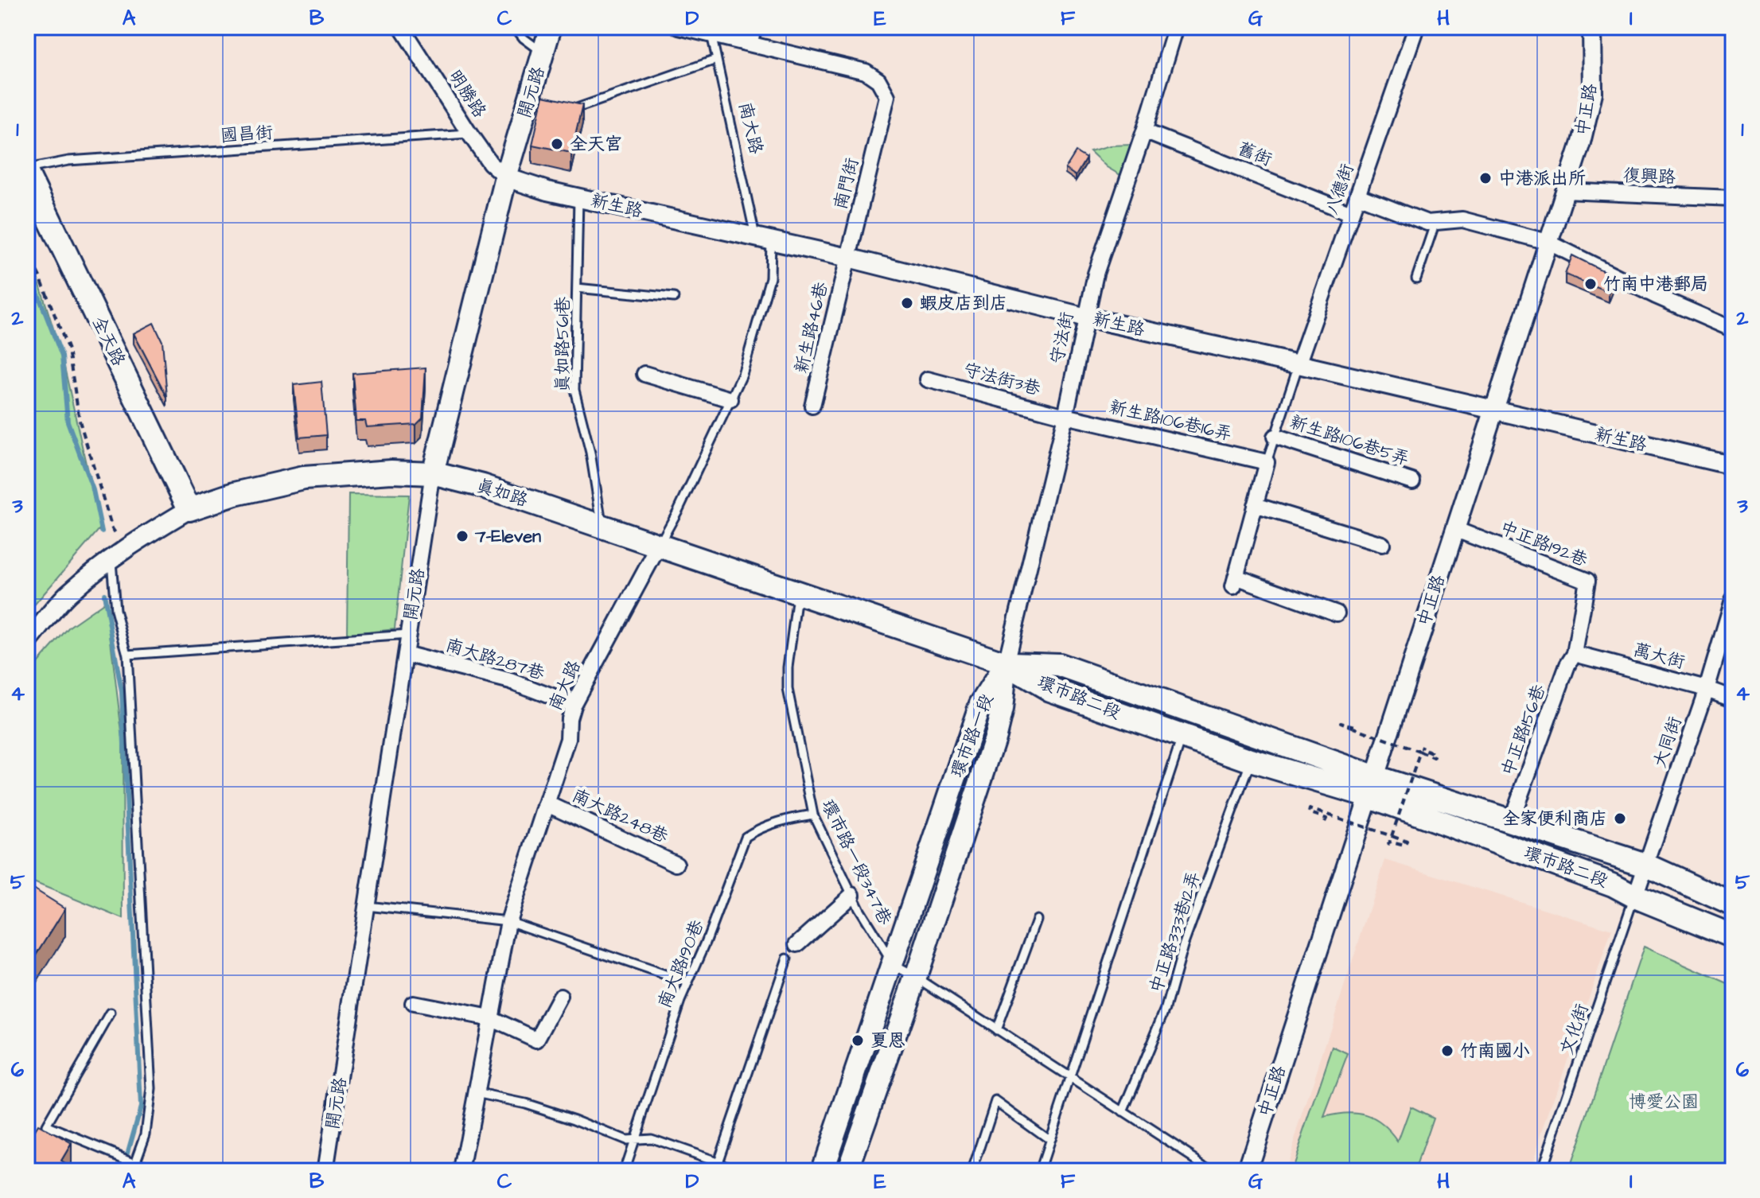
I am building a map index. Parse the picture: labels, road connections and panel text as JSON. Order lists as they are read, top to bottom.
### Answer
{
  "streets": {
    "main road": [
      "開元路",
      "全天路",
      "真如路",
      "環市路二段",
      "環市路一段"
    ],
    "street": [
      "明勝路",
      "中正路",
      "南大路",
      "舊街",
      "復興路",
      "南門街",
      "八德街",
      "新生路",
      "新生路46巷",
      "守法街",
      "守法街3巷",
      "新生路106巷16弄",
      "新生路106巷5弄",
      "中正路192巷",
      "萬大街",
      "南大路287巷",
      "中正路156巷",
      "大同街",
      "南大路248巷"
    ],
    "lane": [
      "國昌街",
      "真如路561巷",
      "環市路一段347巷",
      "中正路333巷12弄",
      "南大路190巷",
      "文化街"
    ]
  },
  "crossings": [
    ["開元路", "明勝路"],
    ["開元路", "新生路"],
    ["開元路", "真如路"],
    ["開元路", "南大路287巷"],
    ["明勝路", "國昌街"],
    ["明勝路", "新生路"],
    ["中正路", "復興路"],
    ["中正路", "新生路"],
    ["中正路", "中正路192巷"],
    ["中正路", "環市路二段"],
    ["南大路", "新生路"],
    ["南大路", "真如路"],
    ["南大路", "南大路287巷"],
    ["南大路", "南大路248巷"],
    ["國昌街", "全天路"],
    ["舊街", "八德街"],
    ["舊街", "守法街"],
    ["南門街", "新生路"],
    ["南門街", "新生路46巷"],
    ["八德街", "新生路"],
    ["新生路", "新生路46巷"],
    ["新生路", "守法街"],
    ["新生路", "真如路561巷"],
    ["守法街", "守法街3巷"],
    ["守法街", "新生路106巷16弄"],
    ["守法街", "真如路"],
    ["守法街", "環市路二段"],
    ["守法街", "環市路一段"],
    ["全天路", "真如路"],
    ["真如路561巷", "真如路"],
    ["守法街3巷", "新生路106巷16弄"],
    ["真如路", "環市路二段"],
    ["真如路", "環市路一段"],
    ["真如路", "環市路一段347巷"],
    ["中正路192巷", "萬大街"],
    ["中正路192巷", "中正路156巷"],
    ["萬大街", "中正路156巷"],
    ["萬大街", "大同街"],
    ["環市路二段", "中正路156巷"],
    ["環市路二段", "環市路一段"],
    ["環市路二段", "大同街"],
    ["環市路二段", "中正路333巷12弄"],
    ["環市路二段", "文化街"],
    ["環市路一段", "環市路一段347巷"],
    ["大同街", "文化街"],
    ["環市路一段347巷", "南大路190巷"]
  ],
  "parks": ["博愛公園"],
  "places": [
    "全天宮",
    "中港派出所",
    "竹南中港郵局",
    "蝦皮店到店",
    "7-Eleven",
    "全家便利商店",
    "夏恩",
    "竹南國小"
  ],
  "grid": {
    "columns": [
      "A",
      "B",
      "C",
      "D",
      "E",
      "F",
      "G",
      "H",
      "I"
    ],
    "rows": [
      "1",
      "2",
      "3",
      "4",
      "5",
      "6"
    ]
  }
}
